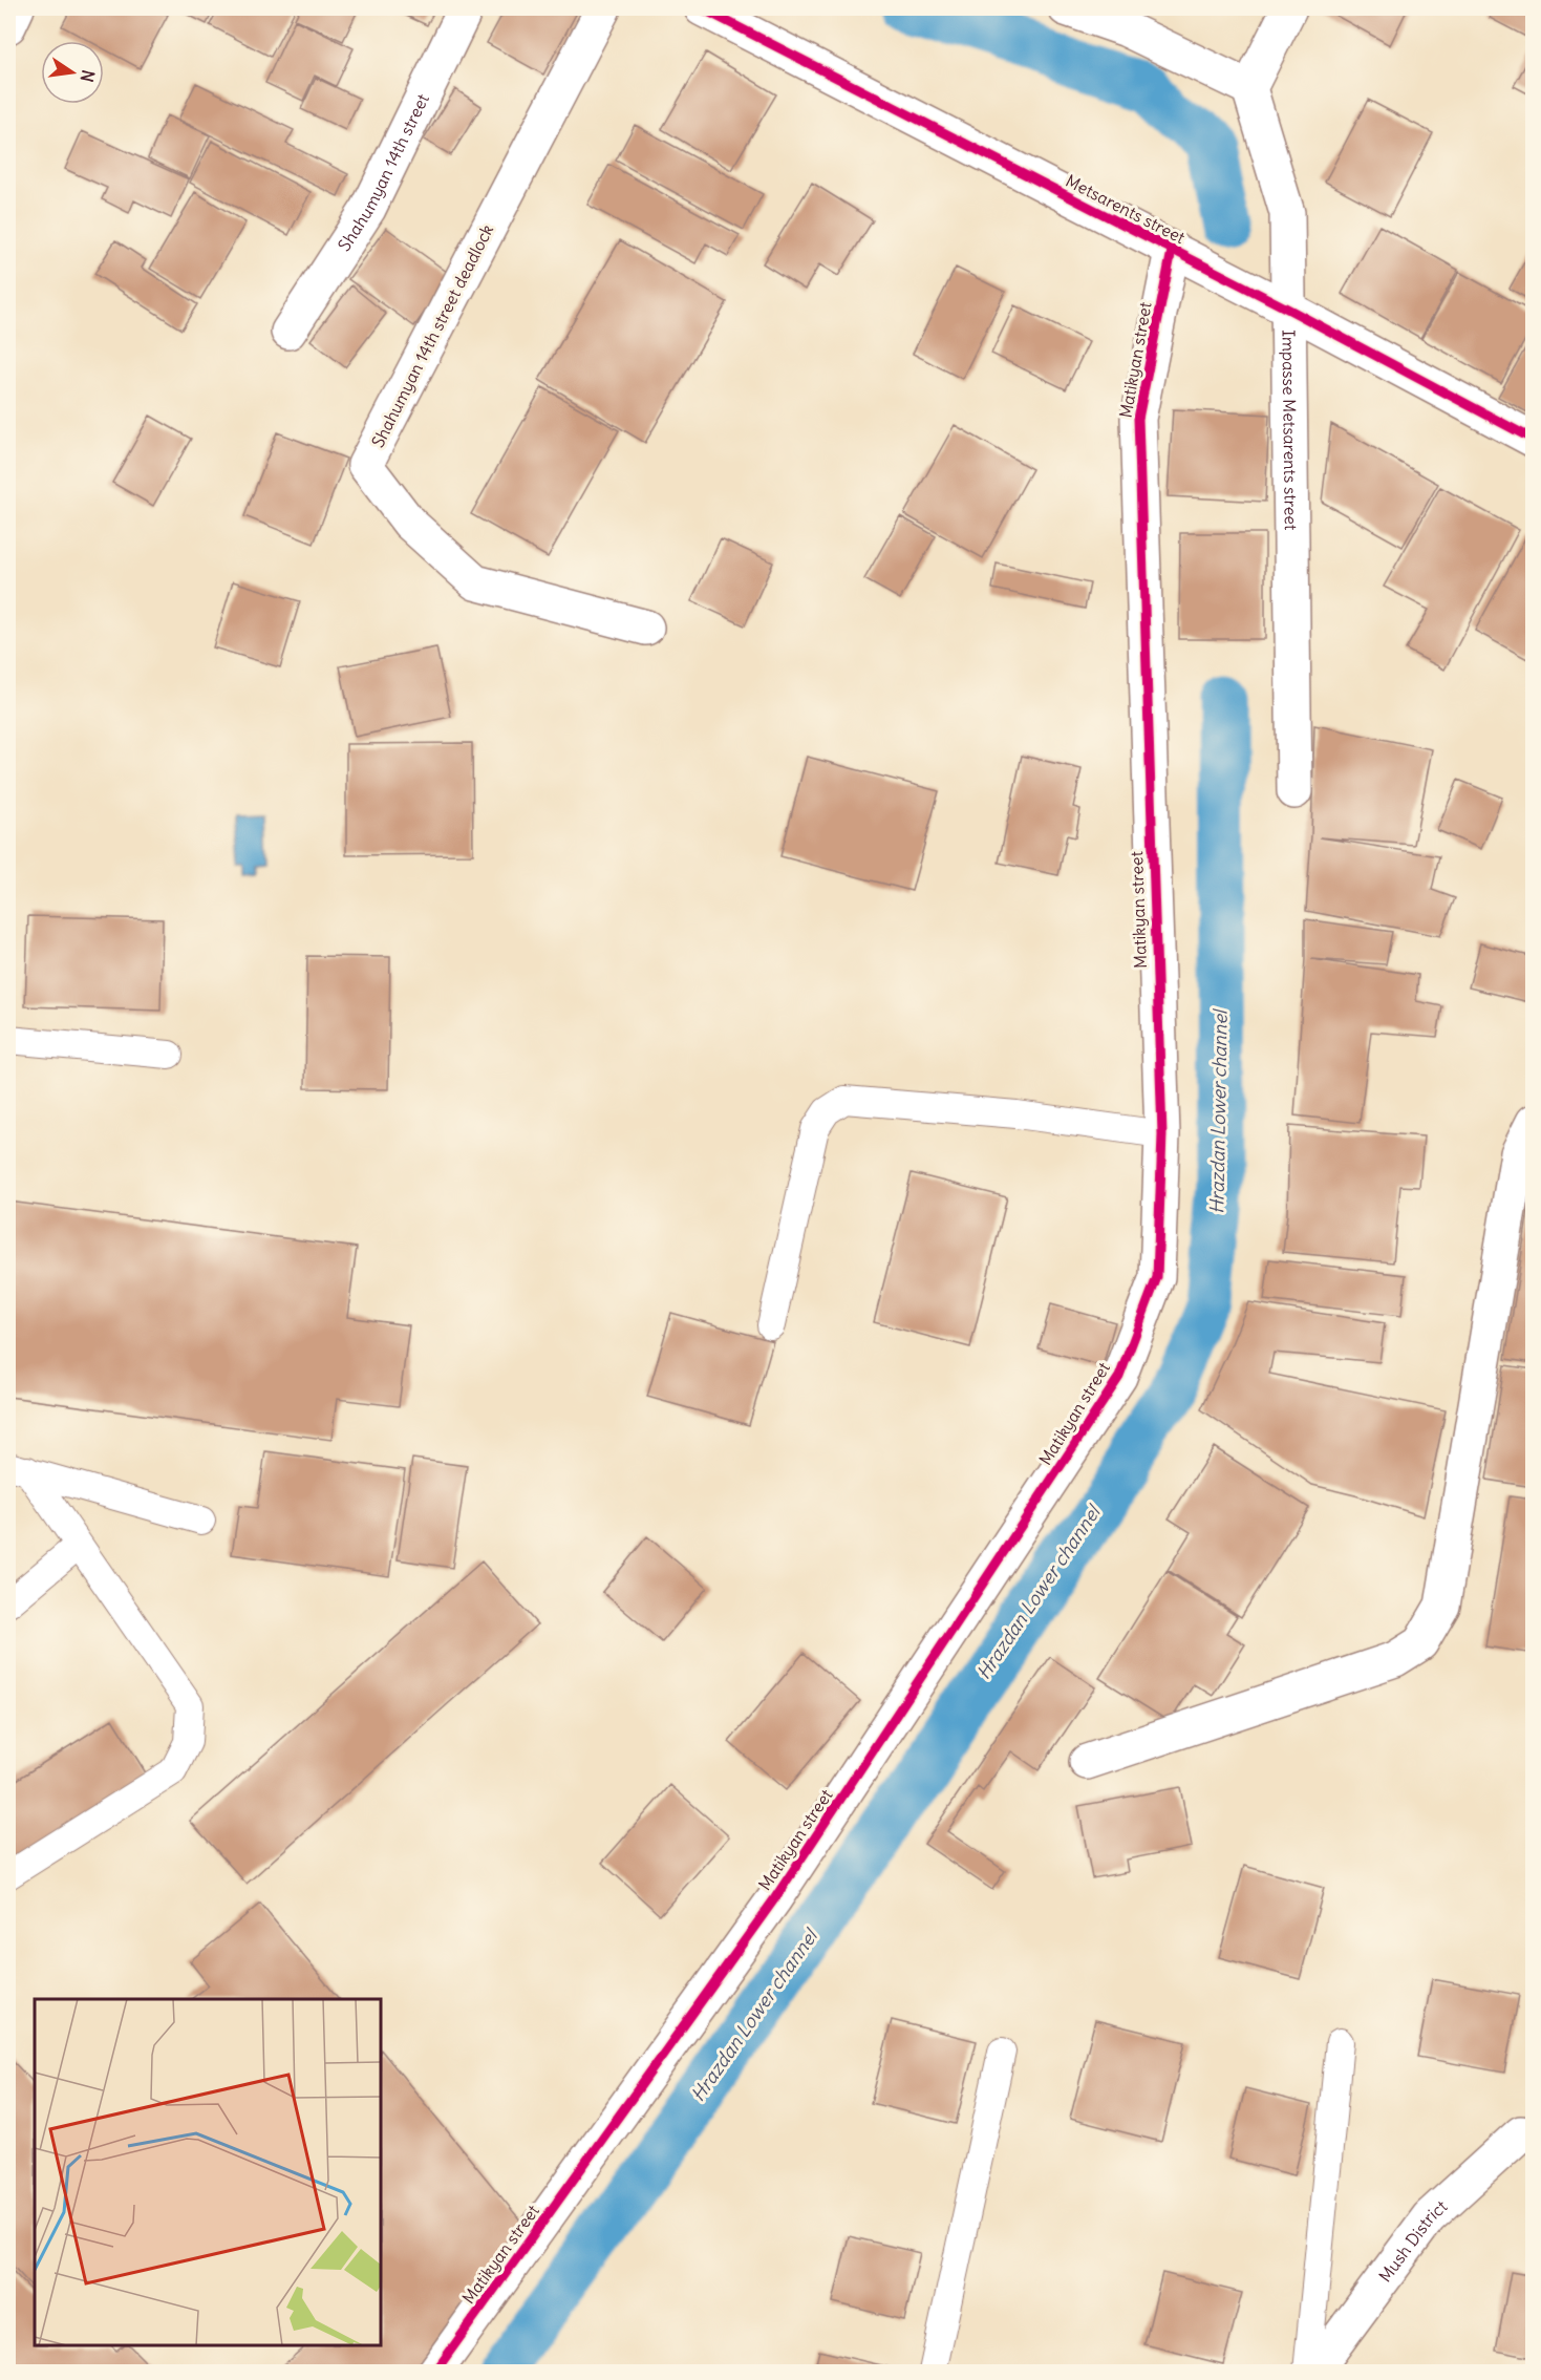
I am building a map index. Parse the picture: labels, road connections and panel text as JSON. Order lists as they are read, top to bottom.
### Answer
{
  "streets": {
    "street": [
      "Shahumyan 14th street",
      "Metsarents street",
      "Shahumyan 14th street deadlock",
      "Matikyan street",
      "Impasse Metsarents street",
      "Mush District"
    ]
  },
  "crossings": [
    ["Metsarents street", "Matikyan street"],
    ["Metsarents street", "Impasse Metsarents street"]
  ],
  "water": ["Hrazdan Lower channel"],
  "north": "right"
}
